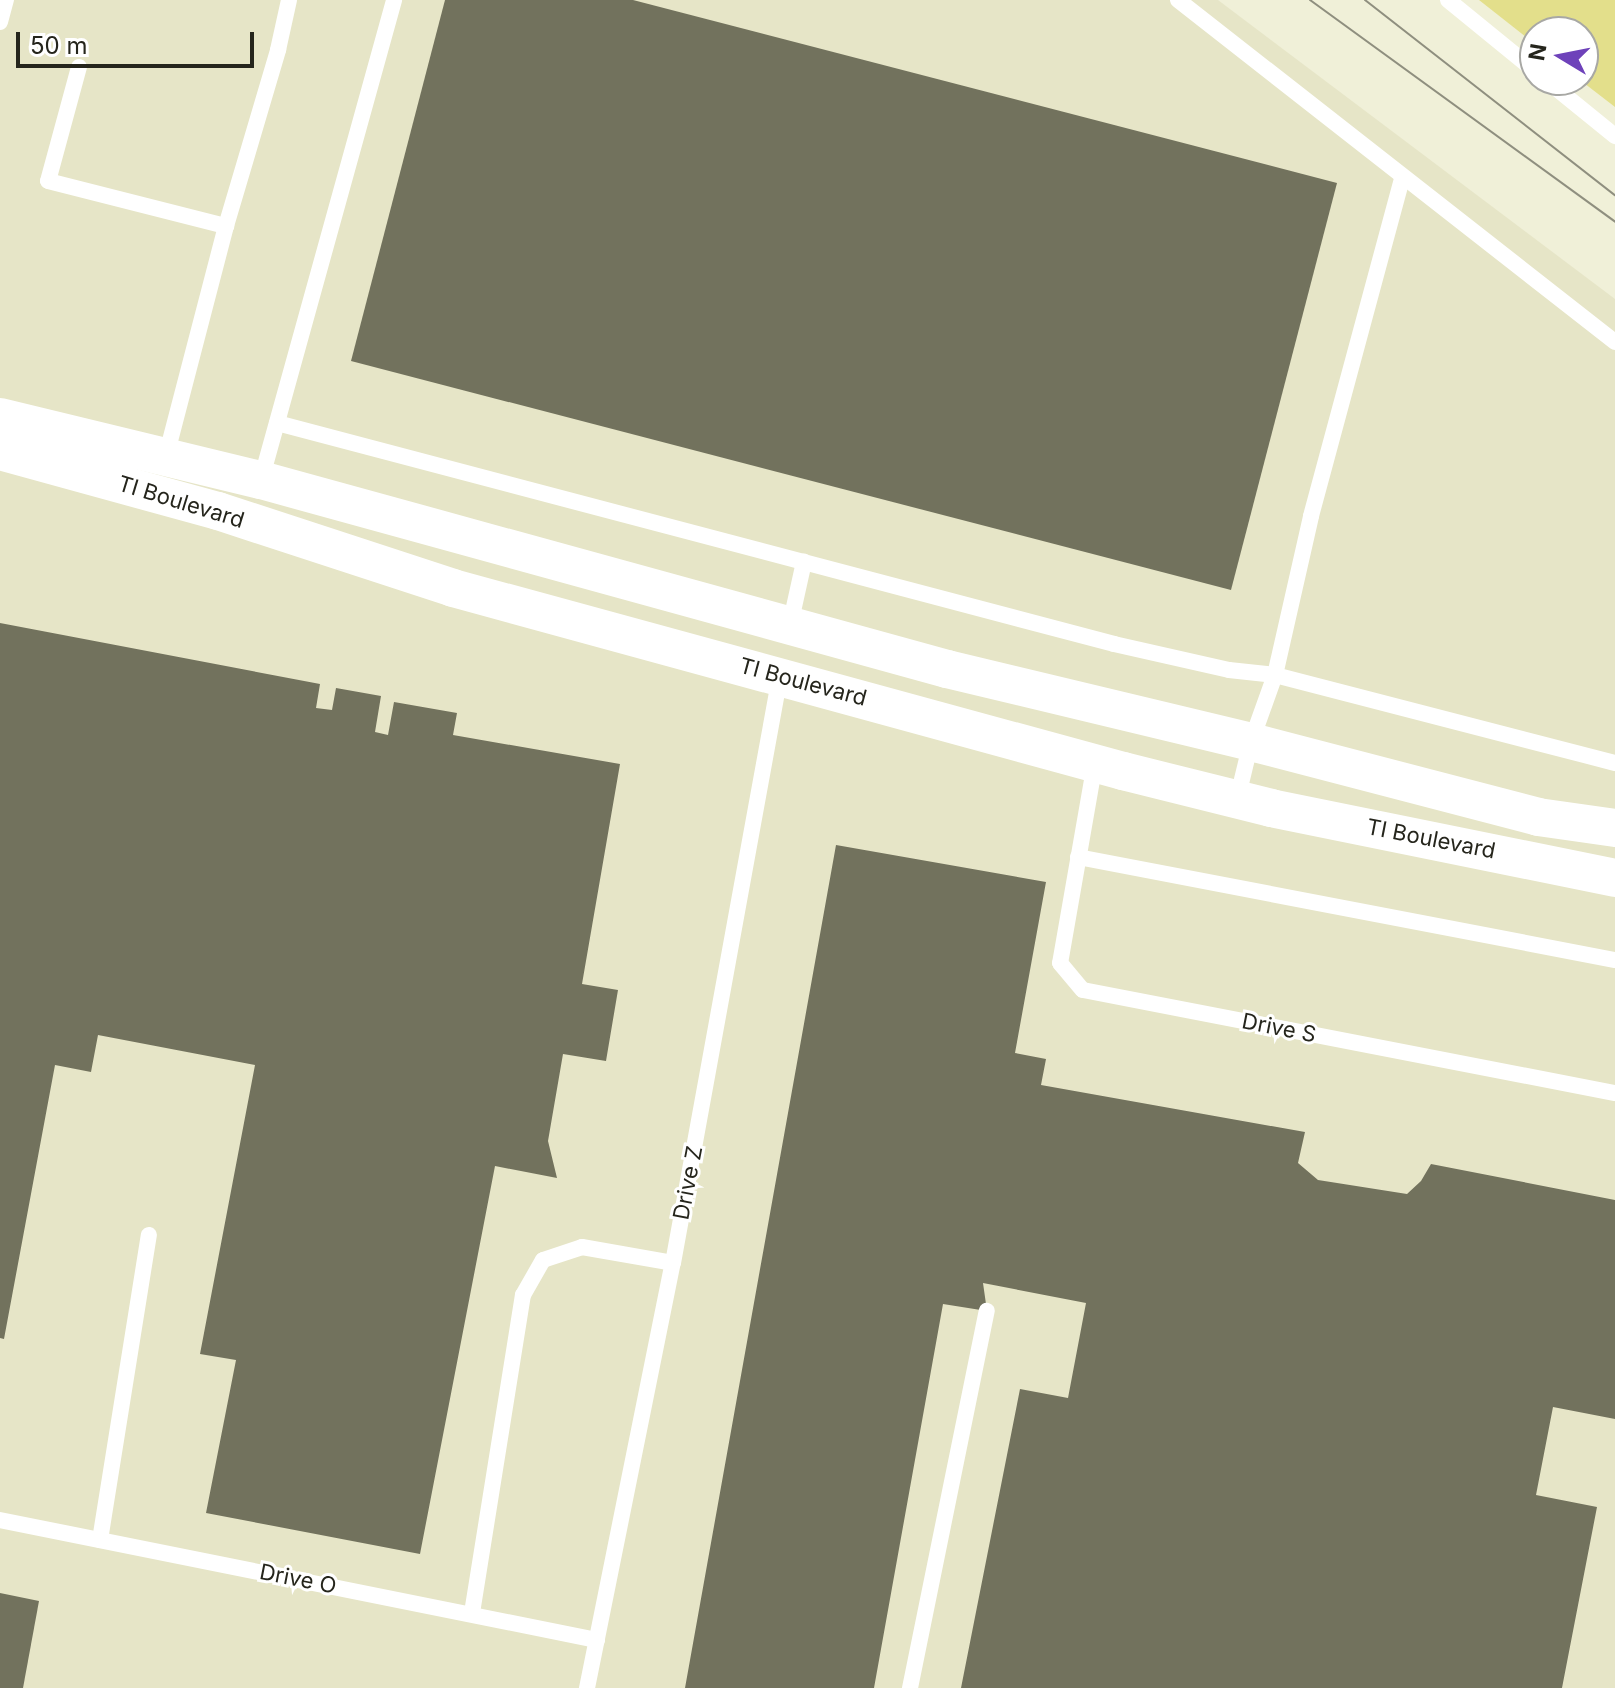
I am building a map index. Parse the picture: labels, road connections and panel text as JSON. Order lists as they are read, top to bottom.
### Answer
{
  "streets": {
    "street": ["TI Boulevard"],
    "lane": ["Drive S", "Drive Z", "Drive O"]
  },
  "crossings": [
    ["TI Boulevard", "Drive S"],
    ["TI Boulevard", "Drive Z"],
    ["Drive Z", "Drive O"]
  ],
  "scale_bar": "50 m",
  "north": "left"
}
